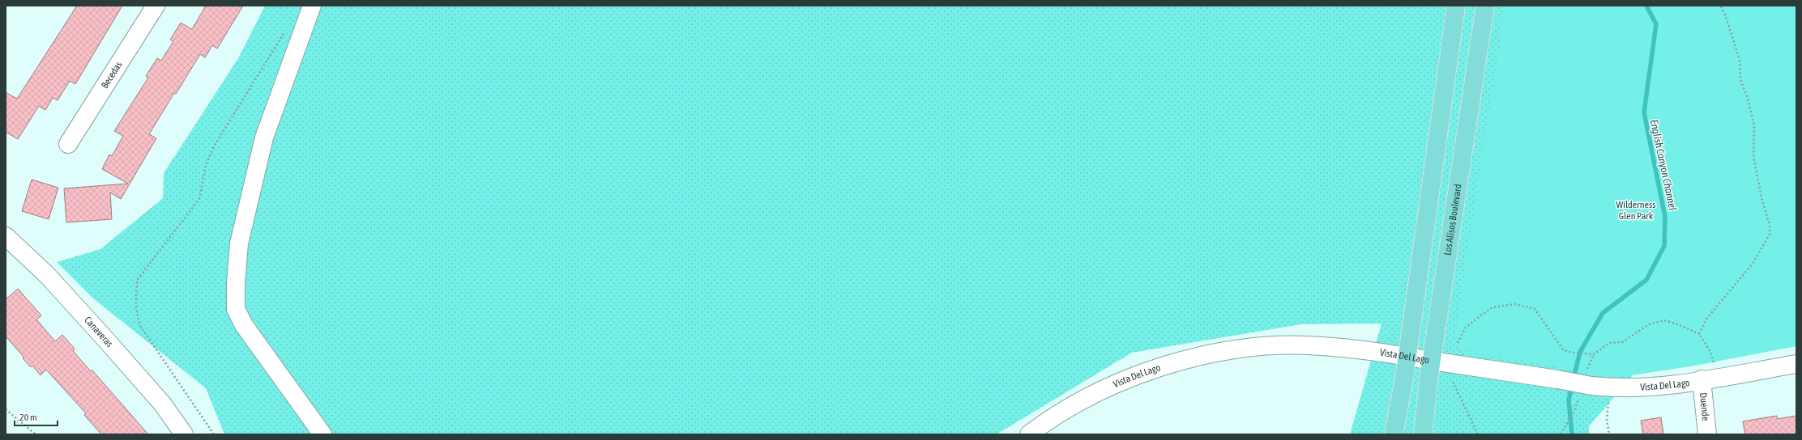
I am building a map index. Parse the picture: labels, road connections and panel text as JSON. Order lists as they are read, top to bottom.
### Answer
{
  "streets": {
    "main road": ["Los Alisos Boulevard"],
    "street": [
      "Becedas",
      "Canaveras",
      "Vista Del Lago",
      "Duende"
    ]
  },
  "crossings": [
    ["Los Alisos Boulevard", "Vista Del Lago"],
    ["Vista Del Lago", "Duende"]
  ],
  "water": ["English Canyon Channel"],
  "parks": ["Wilderness Glen Park"],
  "scale_bar": "20 m"
}
